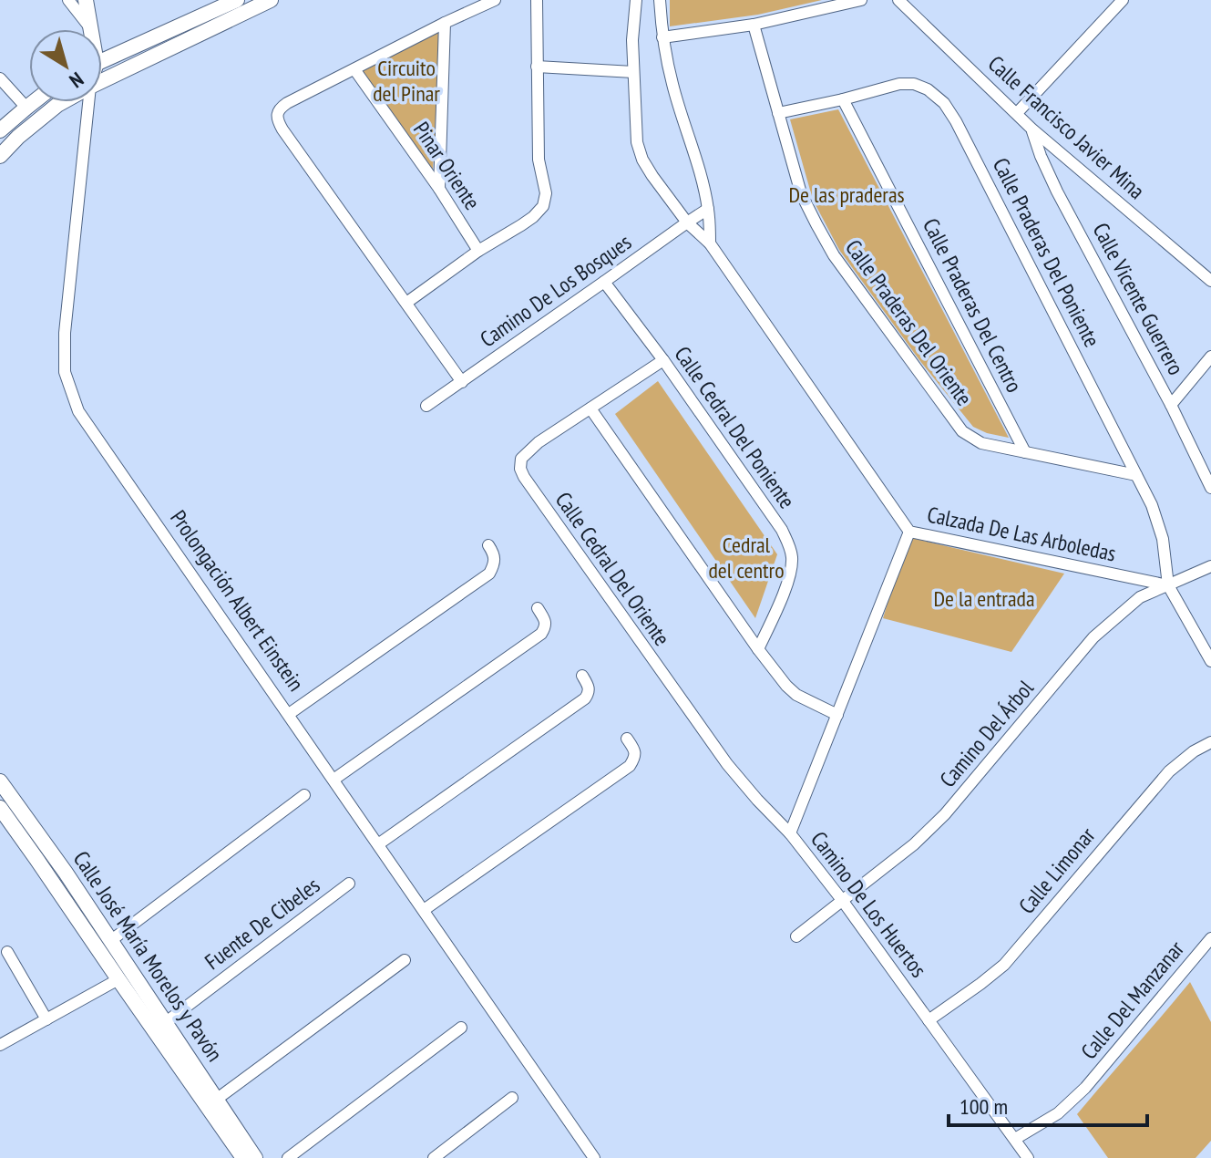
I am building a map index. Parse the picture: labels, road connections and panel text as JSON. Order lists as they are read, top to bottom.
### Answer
{
  "streets": {
    "main road": ["Prolongación Albert Einstein", "Calle José María Morelos y Pavón"],
    "street": [
      "Calle Francisco Javier Mina",
      "Pinar Oriente",
      "Calle Praderas Del Poniente",
      "Camino De Los Bosques",
      "Calle Vicente Guerrero",
      "Calle Praderas Del Centro",
      "Calle Praderas Del Oriente",
      "Calle Cedral Del Poniente",
      "Calzada De Las Arboledas",
      "Calle Cedral Del Oriente",
      "Camino Del Árbol",
      "Calle Limonar",
      "Camino De Los Huertos",
      "Fuente De Cibeles",
      "Calle Del Manzanar"
    ]
  },
  "crossings": [
    ["Calle Francisco Javier Mina", "Calle Vicente Guerrero"],
    ["Calle Praderas Del Poniente", "Calle Praderas Del Centro"],
    ["Calle Praderas Del Poniente", "Calle Praderas Del Oriente"],
    ["Calle Praderas Del Poniente", "Calzada De Las Arboledas"],
    ["Calle Praderas Del Poniente", "Camino Del Árbol"],
    ["Camino De Los Bosques", "Calle Cedral Del Poniente"],
    ["Camino De Los Bosques", "Calzada De Las Arboledas"],
    ["Calle Praderas Del Centro", "Calle Praderas Del Oriente"],
    ["Calle Cedral Del Poniente", "Calle Cedral Del Oriente"],
    ["Calzada De Las Arboledas", "Camino Del Árbol"],
    ["Calzada De Las Arboledas", "Camino De Los Huertos"],
    ["Calle Cedral Del Oriente", "Camino De Los Huertos"],
    ["Camino Del Árbol", "Camino De Los Huertos"],
    ["Calle Limonar", "Camino De Los Huertos"],
    ["Camino De Los Huertos", "Calle Del Manzanar"],
    ["Fuente De Cibeles", "Calle José María Morelos y Pavón"]
  ],
  "parks": [
    "Circuito del Pinar",
    "De las praderas",
    "Cedral del centro",
    "De la entrada"
  ],
  "scale_bar": "100 m",
  "north": "bottom right"
}
